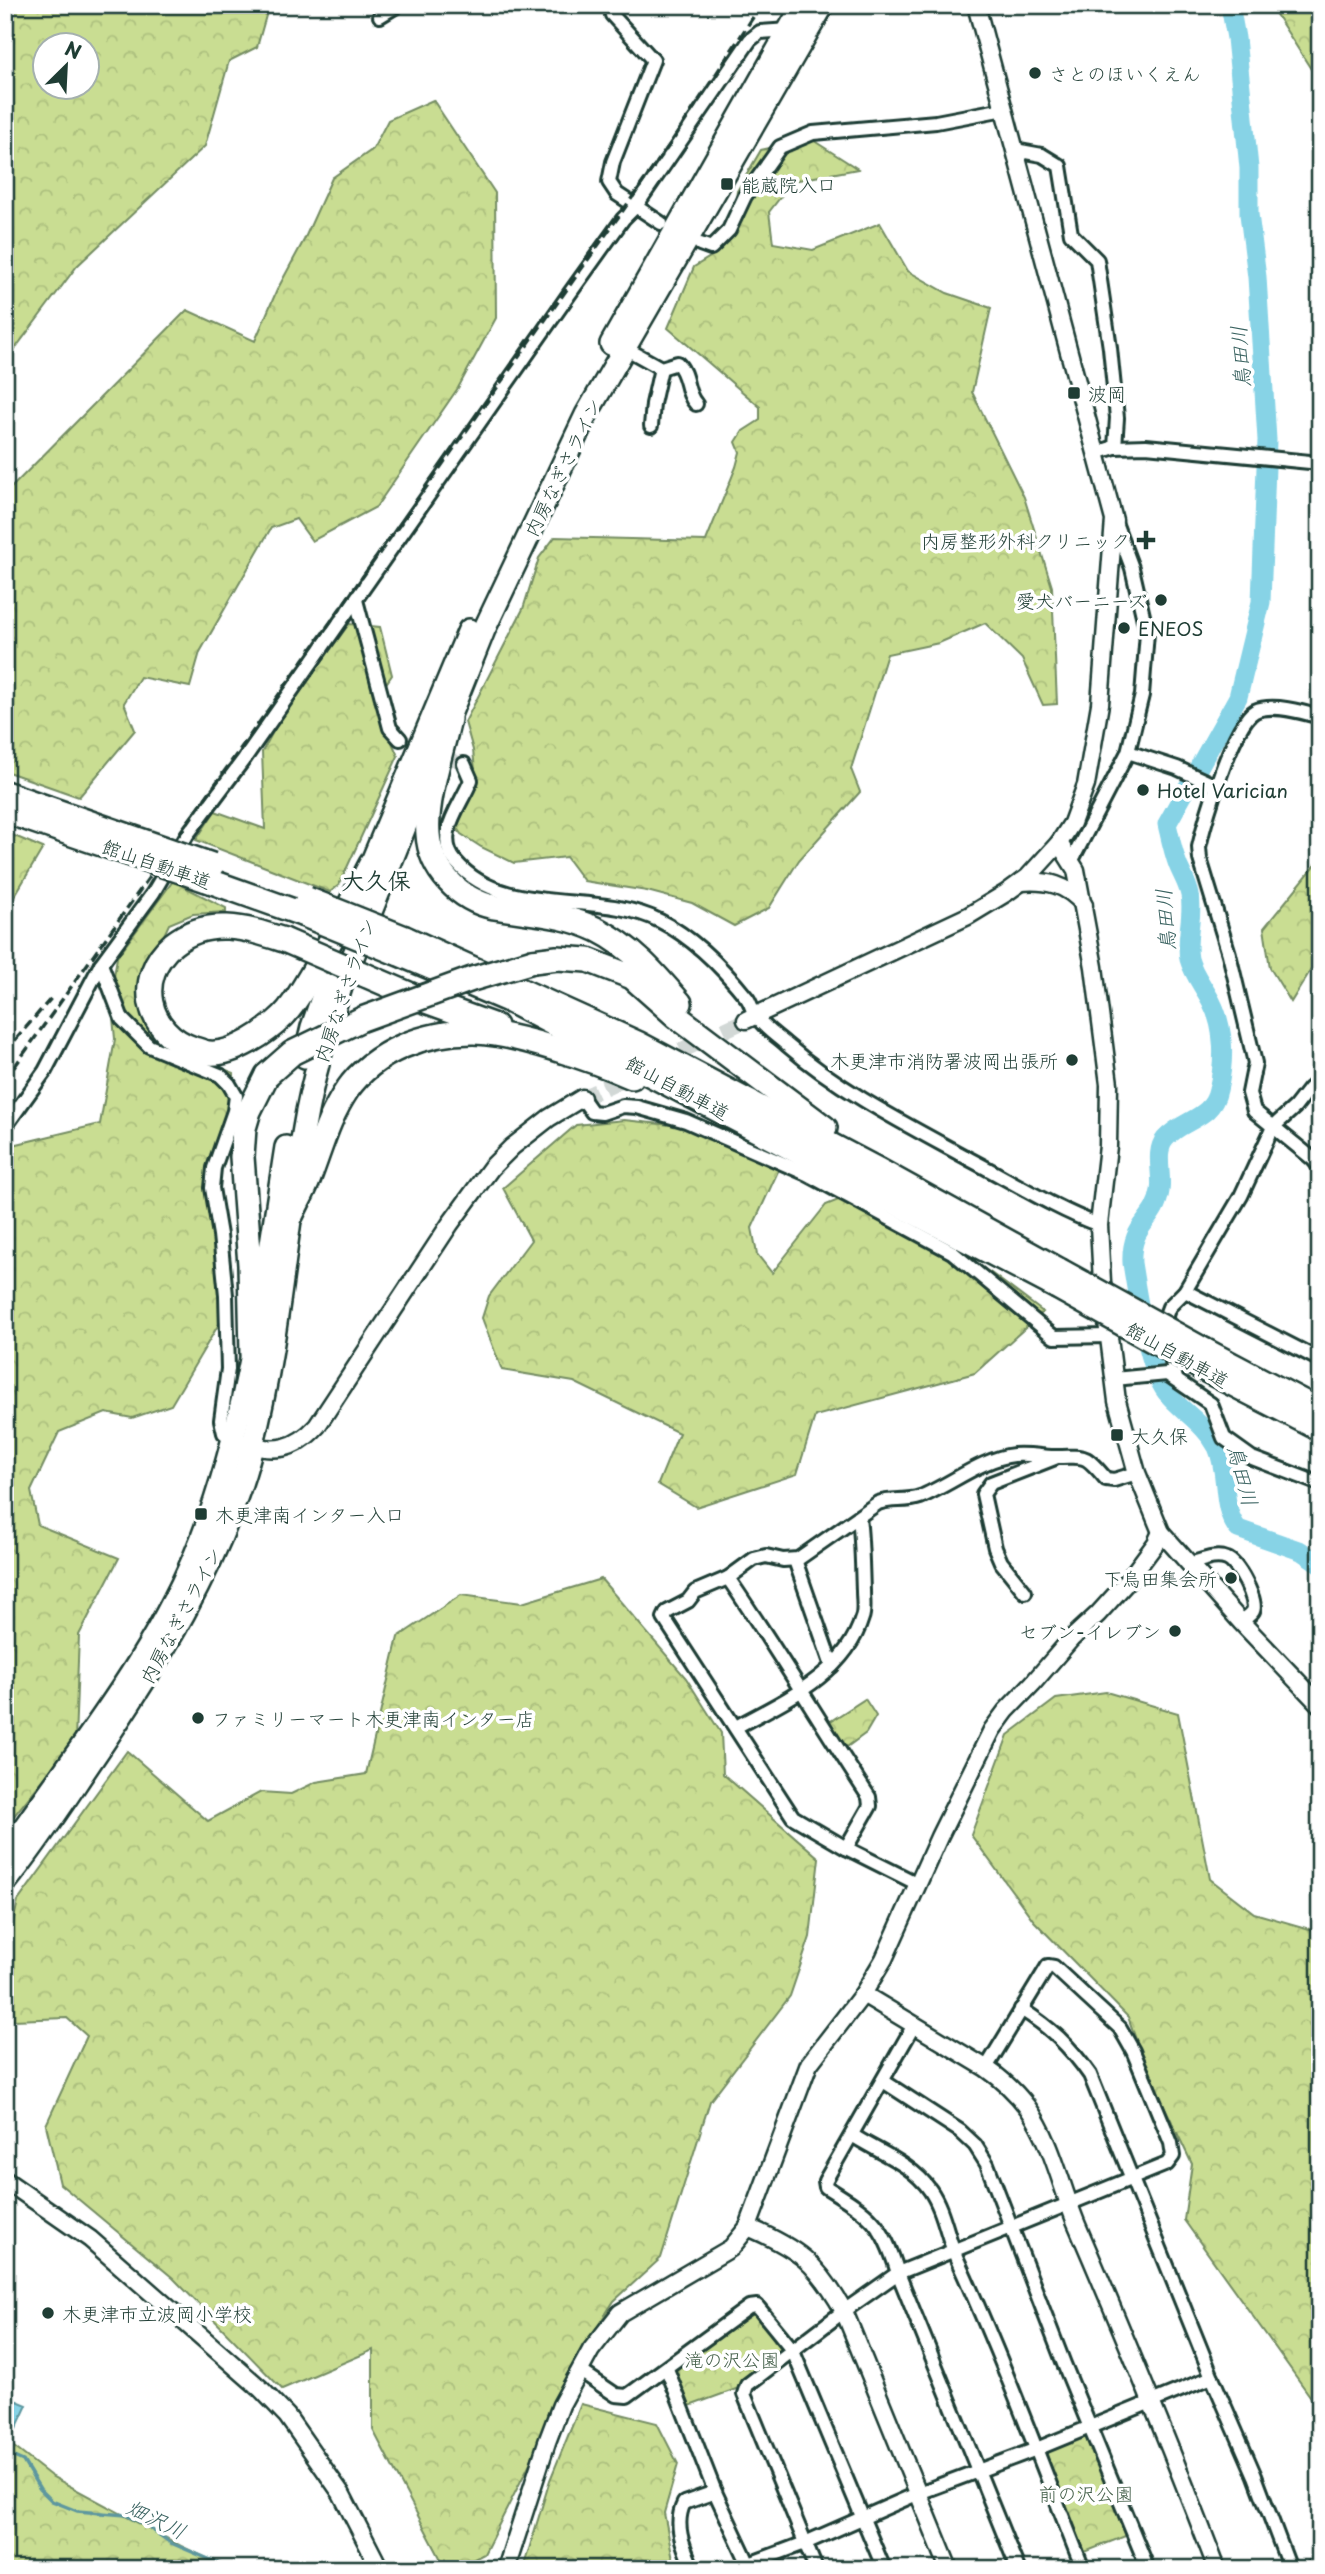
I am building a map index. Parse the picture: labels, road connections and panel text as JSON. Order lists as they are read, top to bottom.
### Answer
{
  "streets": {
    "highway": ["内房なぎさライン", "館山自動車道"]
  },
  "districts": ["大久保"],
  "water": ["鳥田川", "畑沢川"],
  "parks": ["滝の沢公園", "前の沢公園"],
  "places": {
    "other": [
      "さとのほいくえん",
      "愛犬バーニーズ",
      "ENEOS",
      "Hotel Varician",
      "木更津市消防署波岡出張所",
      "下烏田集会所",
      "セブン-イレブン",
      "ファミリーマート木更津南インター店",
      "木更津市立波岡小学校"
    ],
    "transit": [
      "能蔵院入口",
      "波岡",
      "大久保",
      "木更津南インター入口"
    ],
    "health": ["内房整形外科クリニック"]
  },
  "north": "top right"
}
